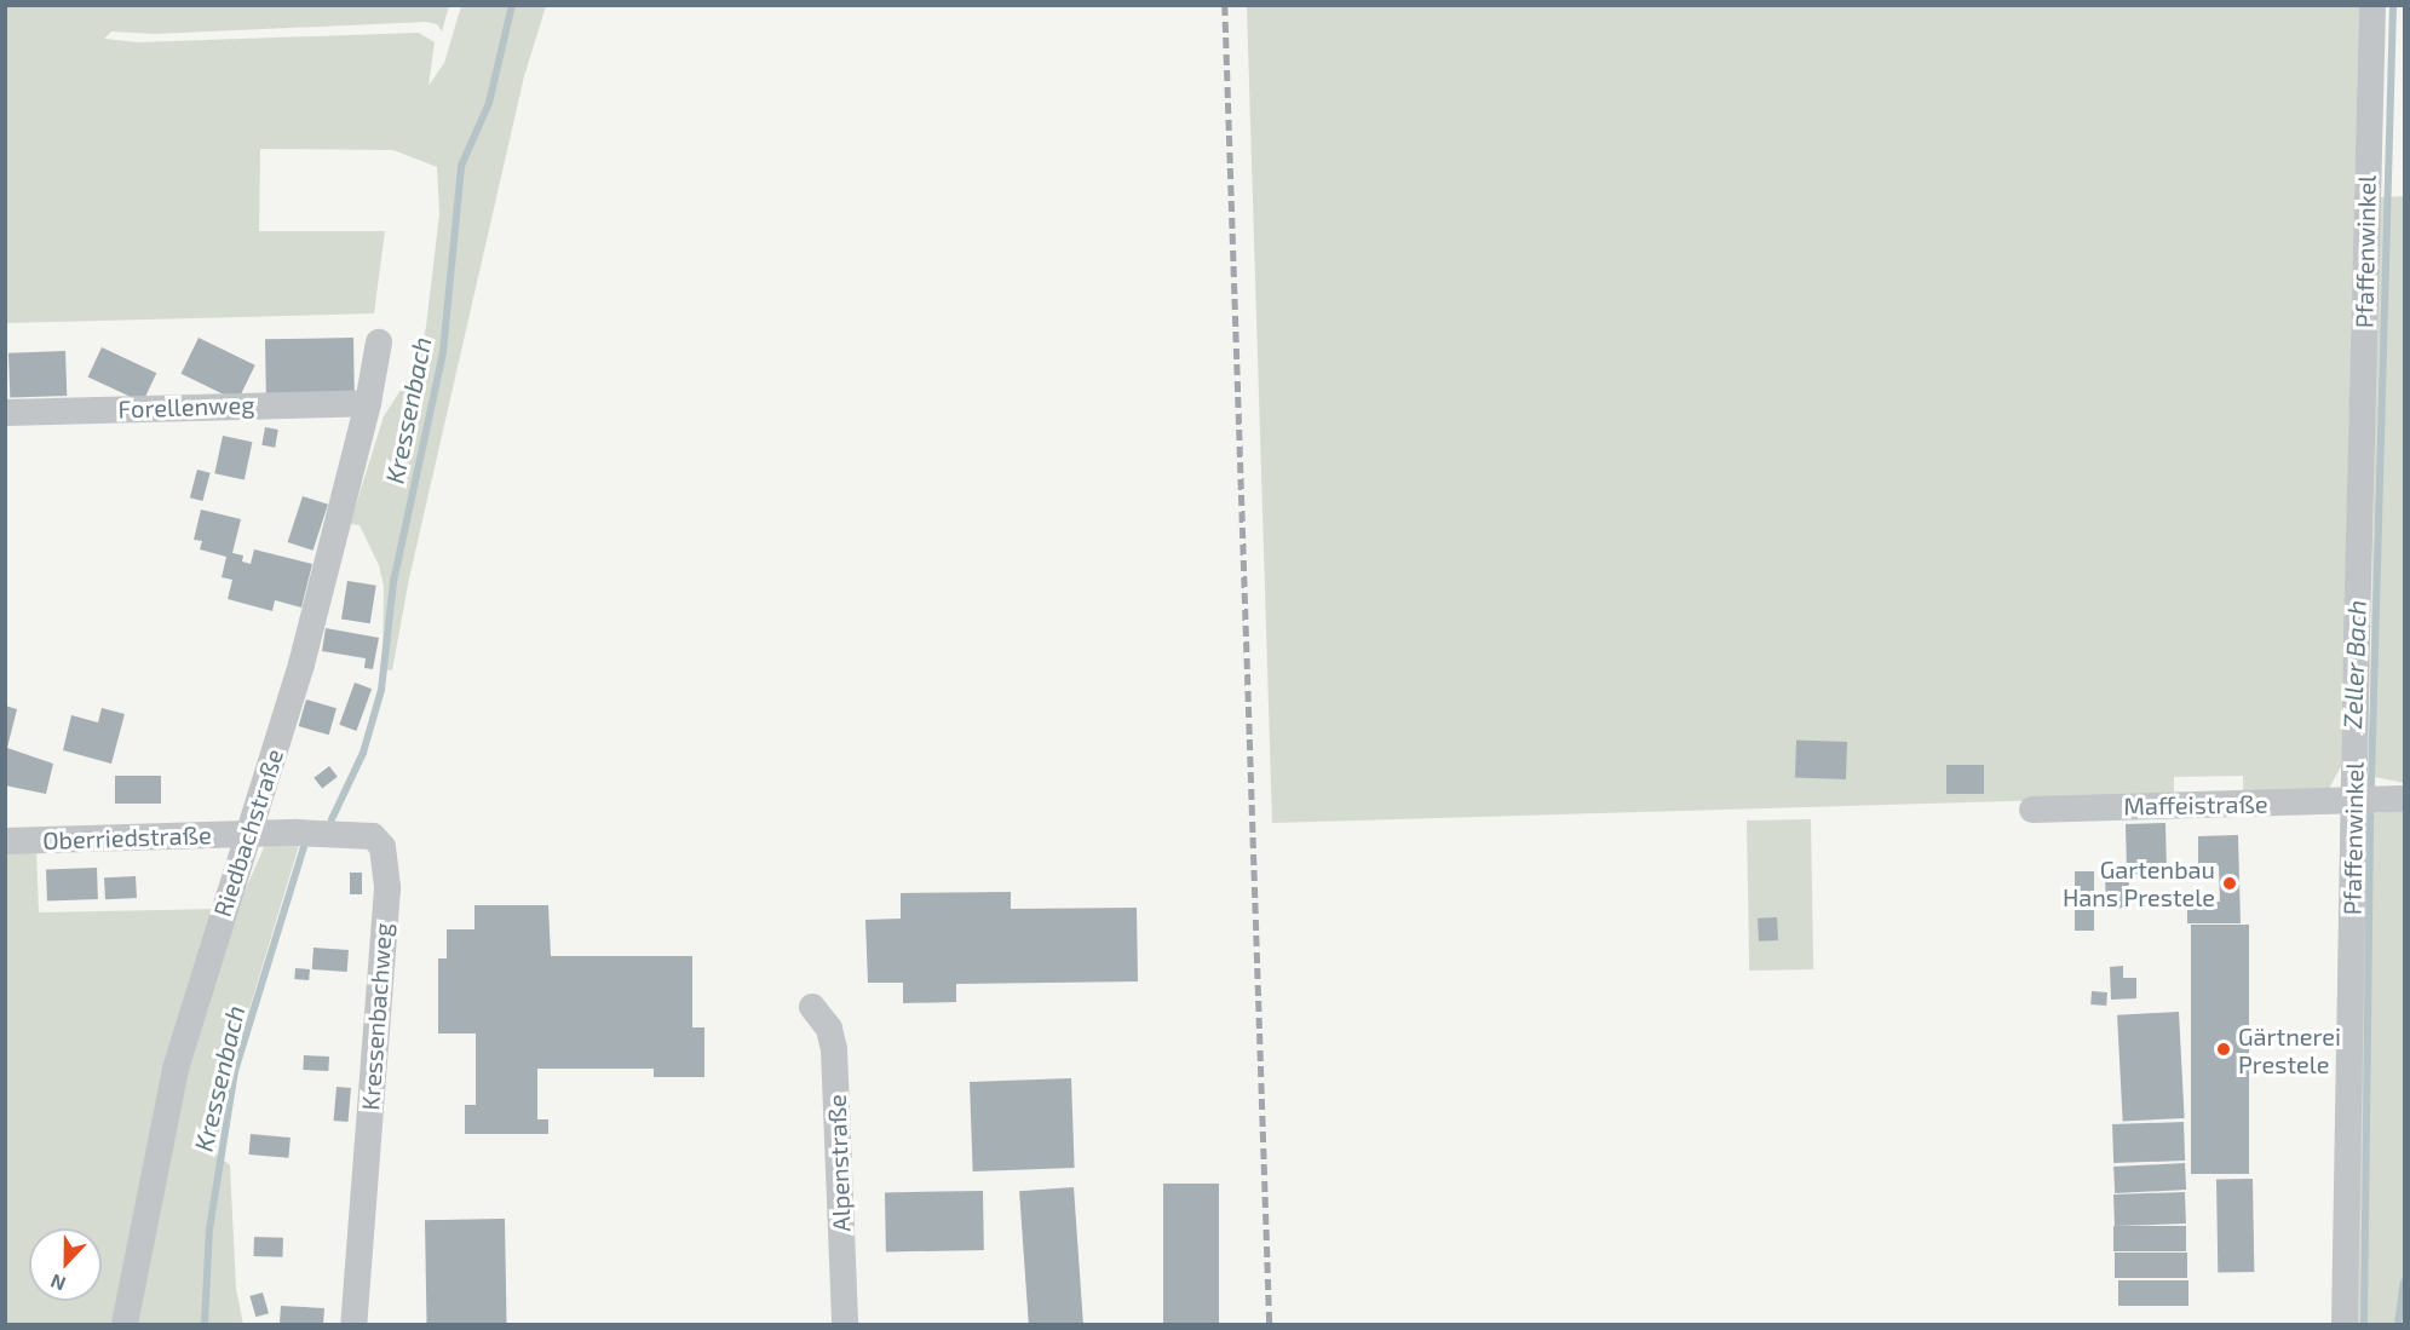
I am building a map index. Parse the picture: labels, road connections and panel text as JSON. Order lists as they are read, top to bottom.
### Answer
{
  "streets": {
    "street": [
      "Pfaffenwinkel",
      "Forellenweg",
      "Maffeistraße",
      "Riedbachstraße",
      "Oberriedstraße",
      "Kressenbachweg",
      "Alpenstraße"
    ]
  },
  "crossings": [
    ["Pfaffenwinkel", "Maffeistraße"],
    ["Forellenweg", "Riedbachstraße"],
    ["Riedbachstraße", "Oberriedstraße"],
    ["Riedbachstraße", "Kressenbachweg"],
    ["Oberriedstraße", "Kressenbachweg"]
  ],
  "water": ["Kressenbach", "Zeller Bach"],
  "places": ["Gartenbau Hans Prestele", "Gärtnerei Prestele"],
  "north": "bottom"
}
